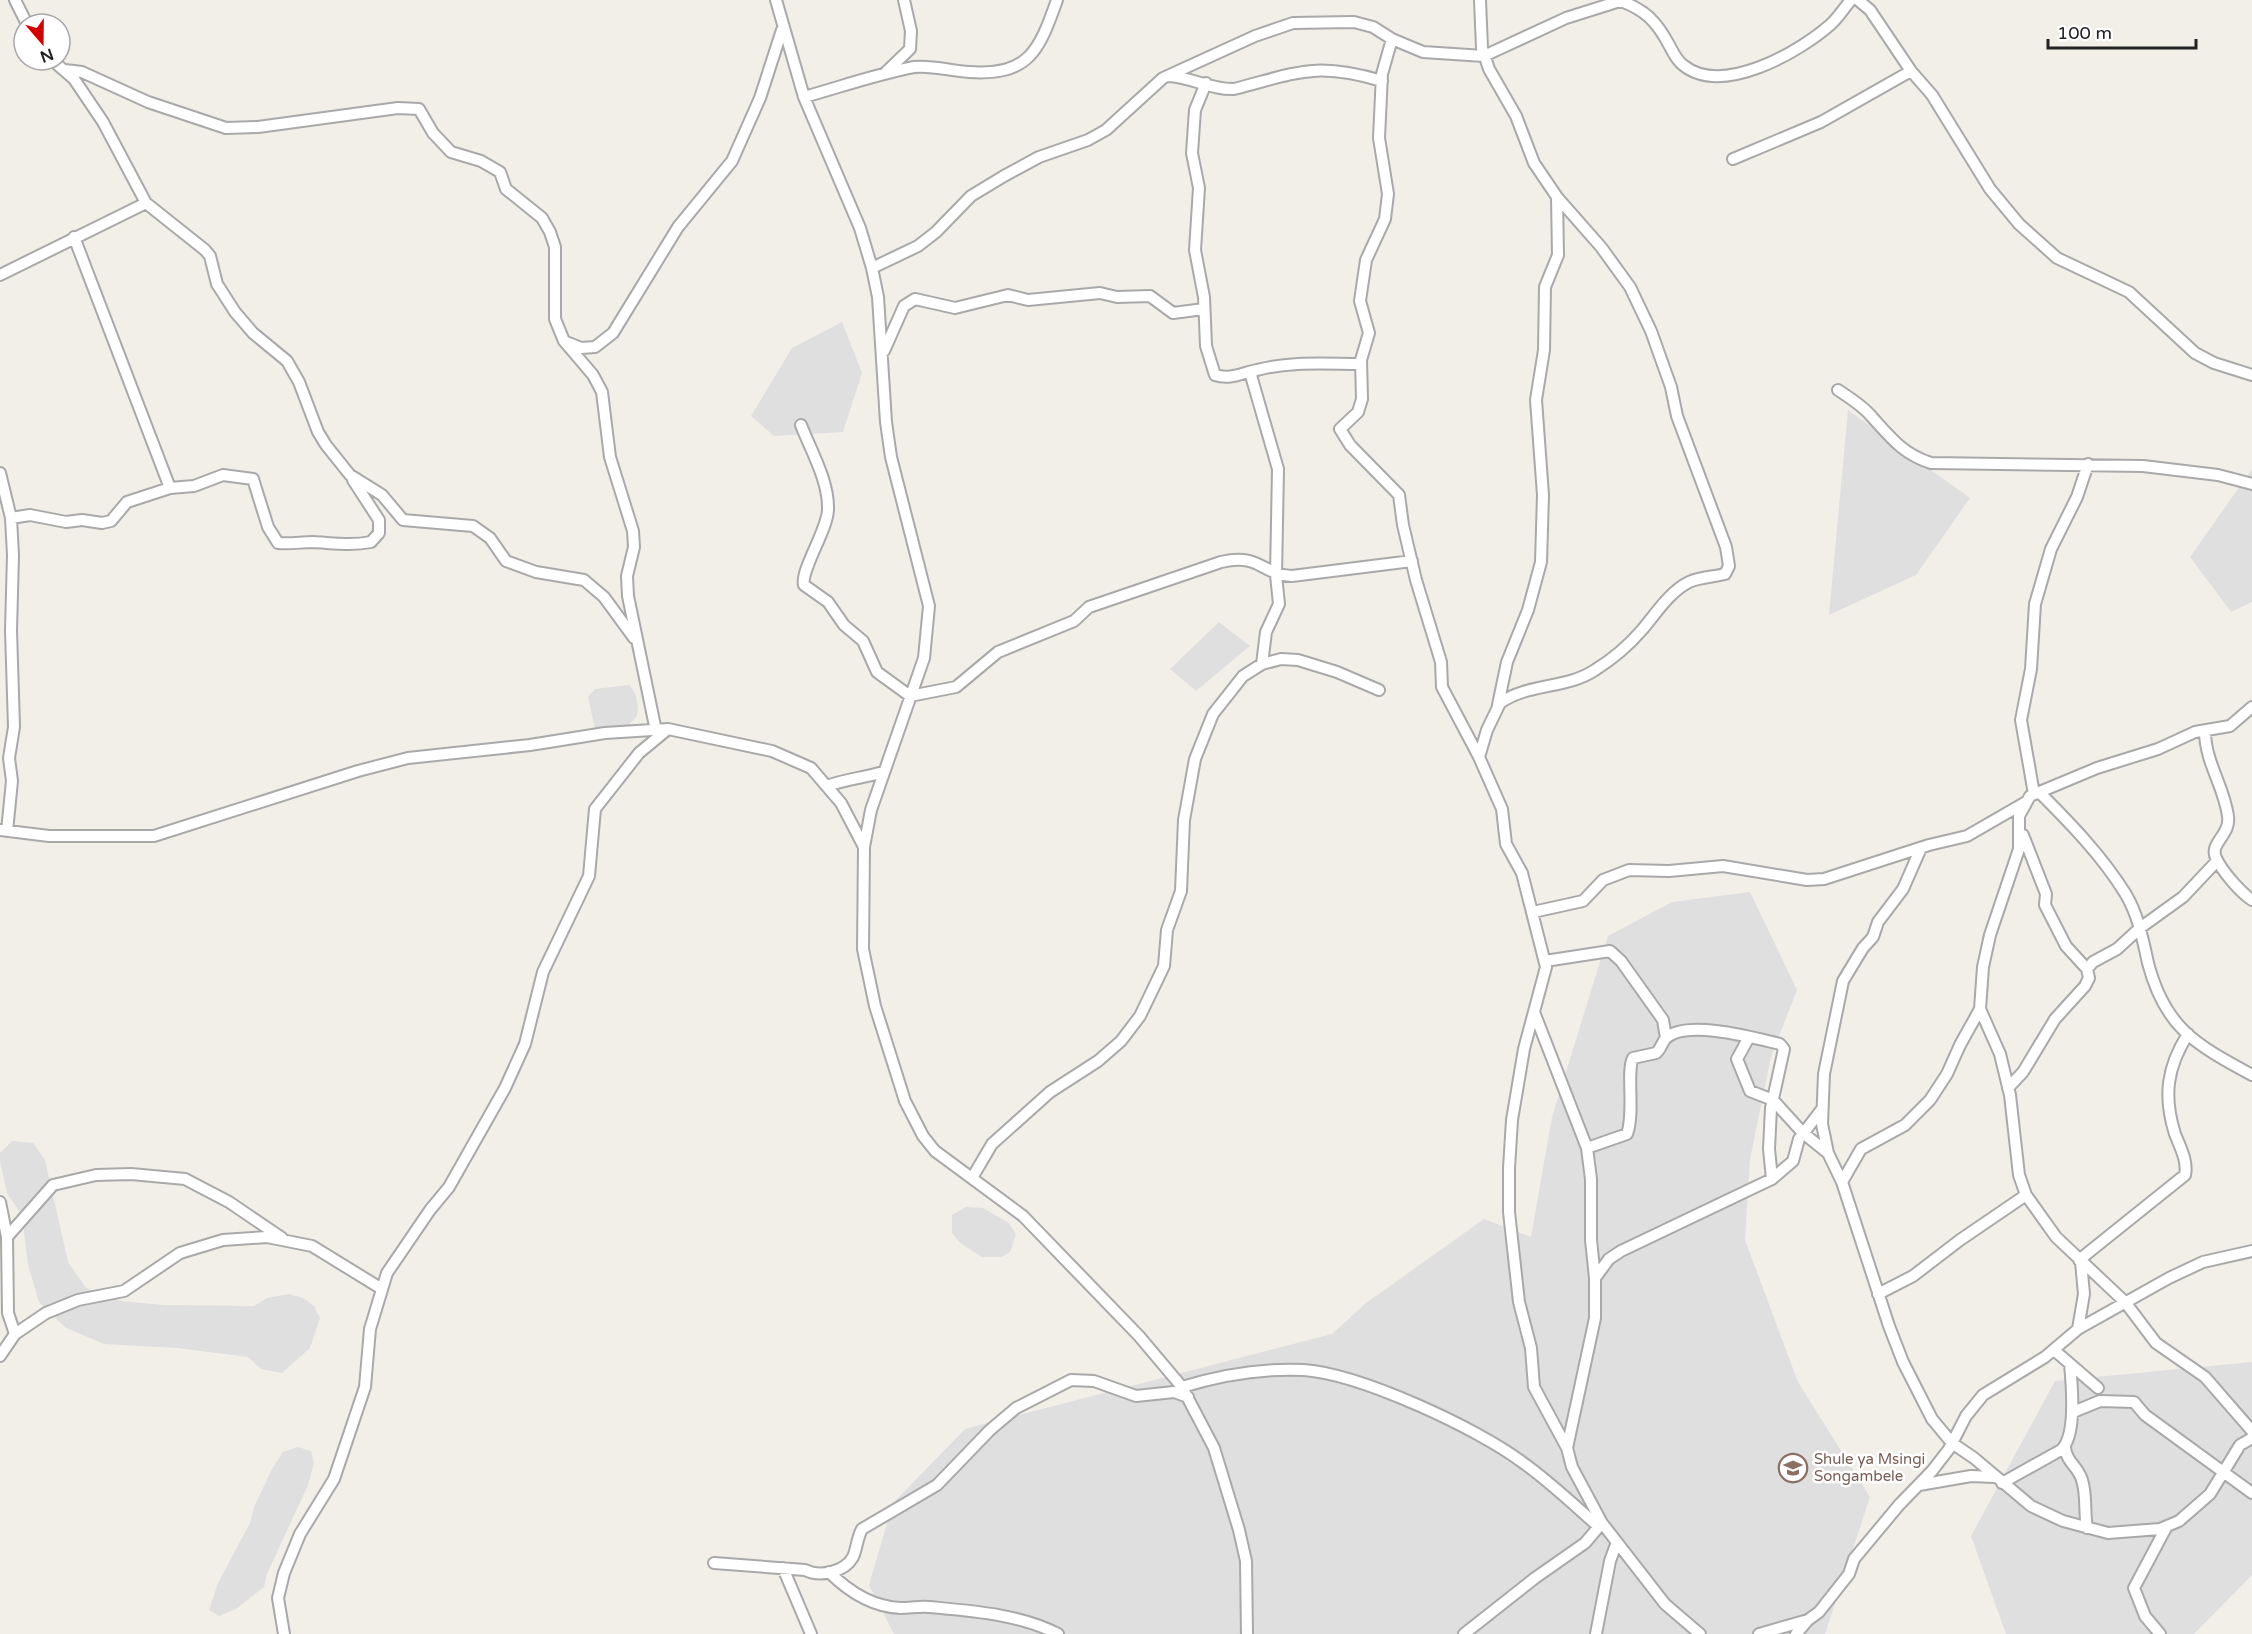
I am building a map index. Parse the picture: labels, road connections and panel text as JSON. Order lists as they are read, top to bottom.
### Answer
{
  "places": {
    "school or university": ["Shule ya Msingi Songambele"]
  },
  "scale_bar": "100 m",
  "north": "bottom"
}
